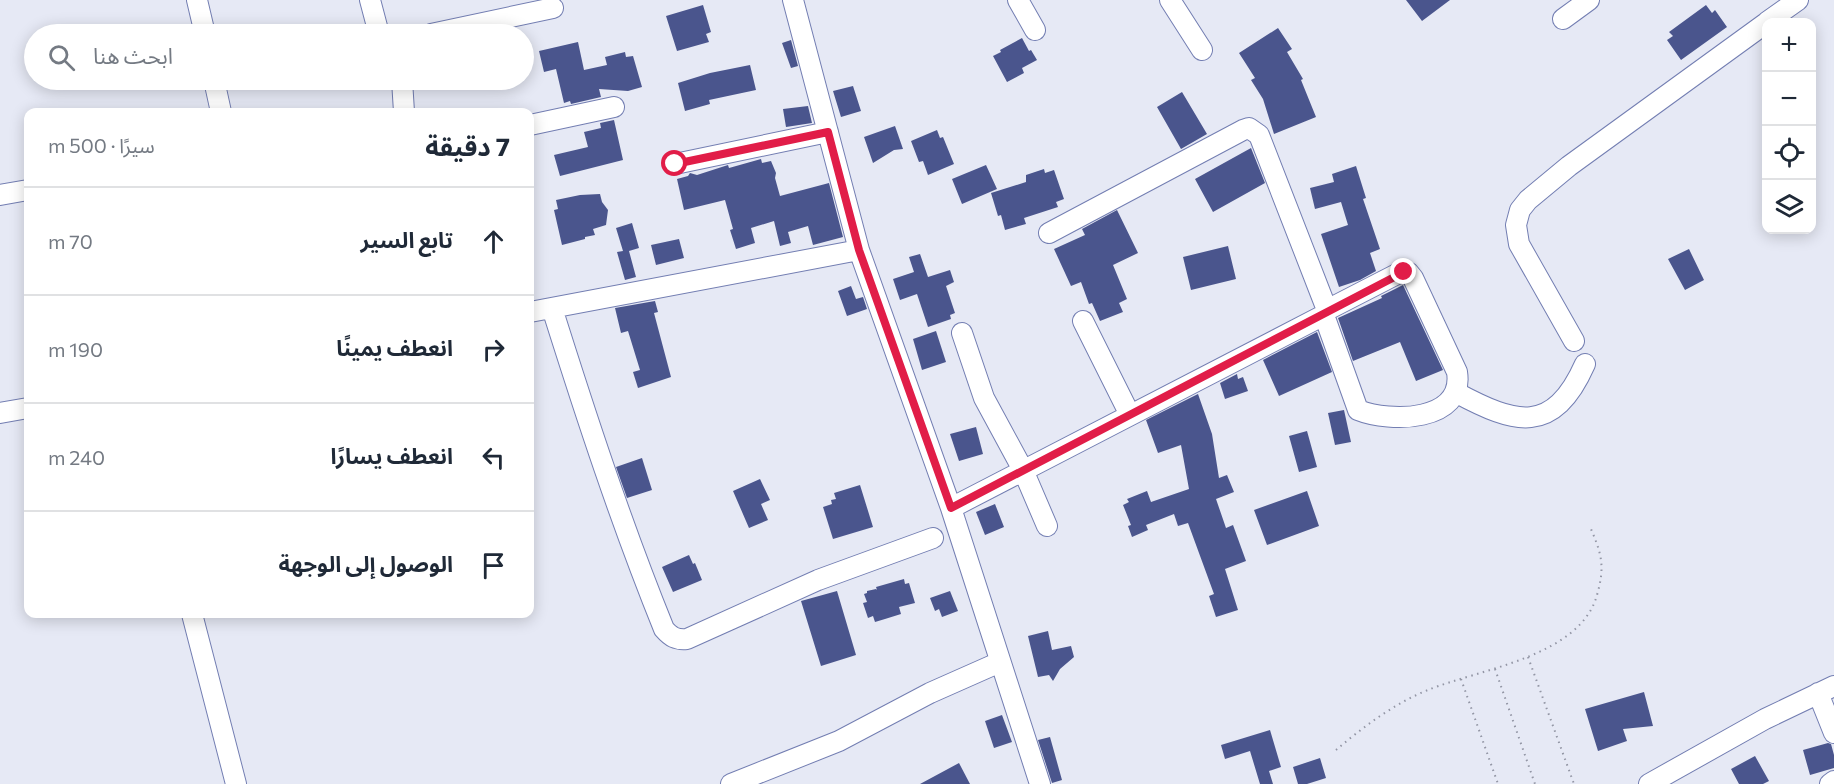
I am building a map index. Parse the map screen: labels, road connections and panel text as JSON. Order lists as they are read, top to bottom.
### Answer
{
  "page": {
    "map_buttons": ["+", "−"],
    "search": "ابحث هنا",
    "heading": ["7 دقيقة", "سيرًا · 500 m"],
    "list": [
      ["تابع السير", "70 m"],
      ["انعطف يمينًا", "190 m"],
      ["انعطف يسارًا", "240 m"],
      "الوصول إلى الوجهة"
    ]
  }
}
